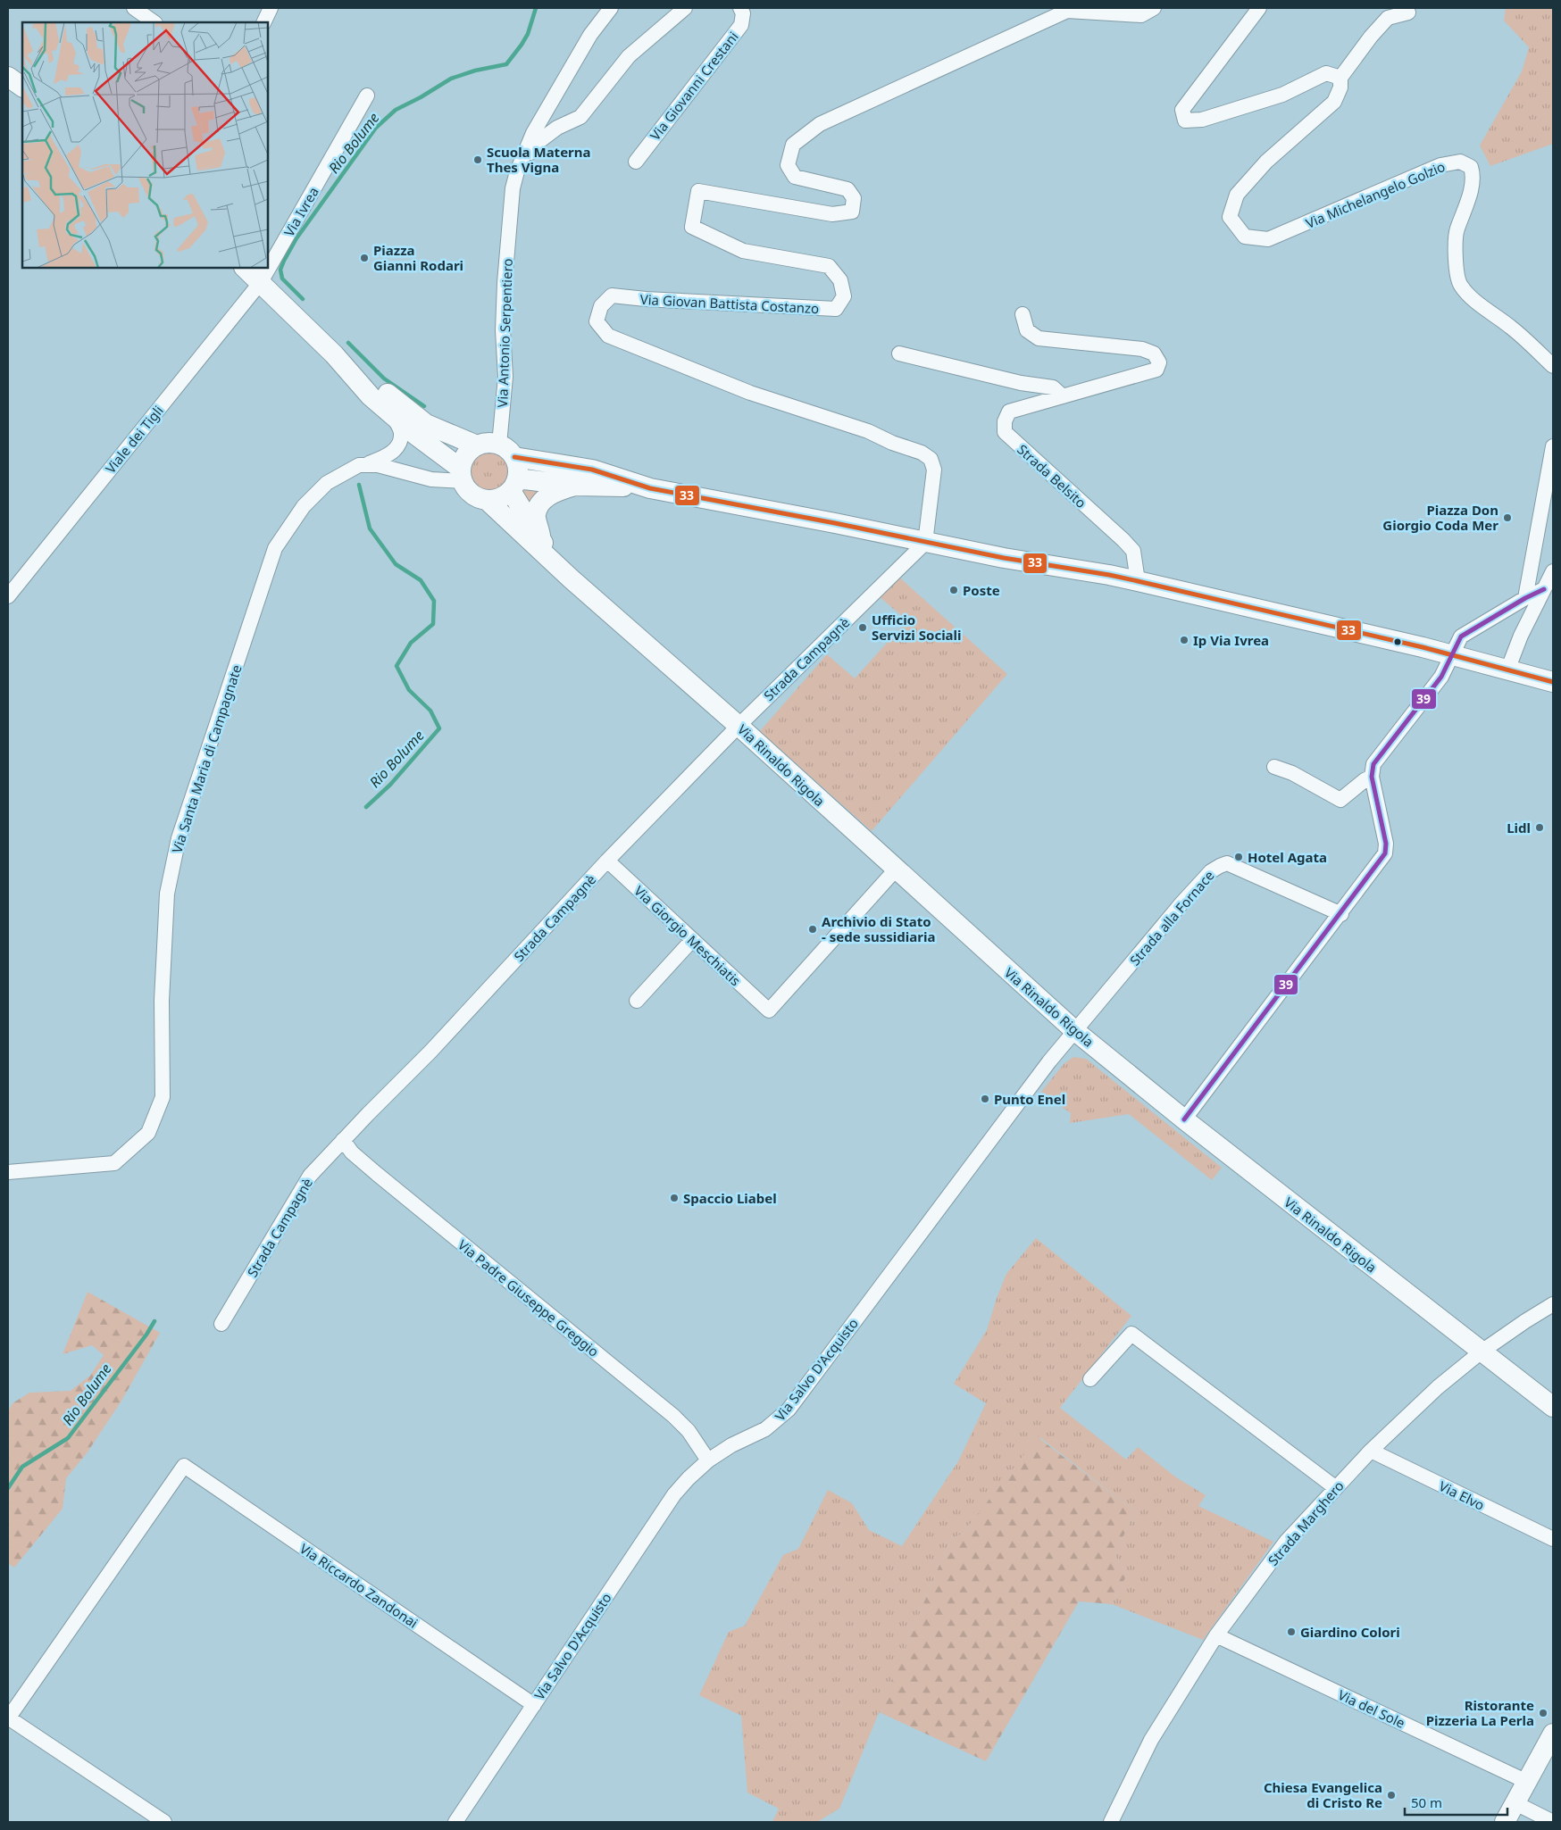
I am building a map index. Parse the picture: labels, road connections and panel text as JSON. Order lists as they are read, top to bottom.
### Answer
{
  "streets": {
    "main road": ["Via Rinaldo Rigola"],
    "street": [
      "Via Giovanni Crestani",
      "Via Michelangelo Golzio",
      "Via Ivrea",
      "Via Giovan Battista Costanzo",
      "Via Antonio Serpentiero",
      "Viale dei Tigli",
      "Strada Belsito",
      "Strada Campagnè",
      "Via Santa Maria di Campagnate",
      "Strada alla Fornace",
      "Via Giorgio Meschiatis",
      "Via Padre Giuseppe Greggio",
      "Via Salvo D'Acquisto",
      "Via Elvo",
      "Strada Marghero",
      "Via Riccardo Zandonai",
      "Via del Sole"
    ]
  },
  "crossings": [
    ["Via Ivrea", "Viale dei Tigli"],
    ["Via Giovan Battista Costanzo", "Strada Campagnè"],
    ["Via Antonio Serpentiero", "Via Santa Maria di Campagnate"],
    ["Via Antonio Serpentiero", "Via Rinaldo Rigola"],
    ["Strada Campagnè", "Via Rinaldo Rigola"],
    ["Strada Campagnè", "Via Giorgio Meschiatis"],
    ["Strada Campagnè", "Via Padre Giuseppe Greggio"],
    ["Via Santa Maria di Campagnate", "Via Rinaldo Rigola"],
    ["Via Rinaldo Rigola", "Strada alla Fornace"],
    ["Via Rinaldo Rigola", "Via Giorgio Meschiatis"],
    ["Via Rinaldo Rigola", "Via Salvo D'Acquisto"],
    ["Via Rinaldo Rigola", "Strada Marghero"],
    ["Strada alla Fornace", "Via Salvo D'Acquisto"],
    ["Via Padre Giuseppe Greggio", "Via Salvo D'Acquisto"],
    ["Via Salvo D'Acquisto", "Via Riccardo Zandonai"],
    ["Via Elvo", "Strada Marghero"],
    ["Strada Marghero", "Via del Sole"]
  ],
  "water": ["Rio Bolume"],
  "places": [
    "Scuola Materna Thes Vigna",
    "Piazza Gianni Rodari",
    "Piazza Don Giorgio Coda Mer",
    "Poste",
    "Ufficio Servizi Sociali",
    "Ip Via Ivrea",
    "Lidl",
    "Hotel Agata",
    "Archivio di Stato - sede sussidiaria",
    "Punto Enel",
    "Spaccio Liabel",
    "Giardino Colori",
    "Ristorante Pizzeria La Perla",
    "Chiesa Evangelica di Cristo Re"
  ],
  "lines": ["transit line 33", "transit line 39"],
  "scale_bar": "50 m"
}
